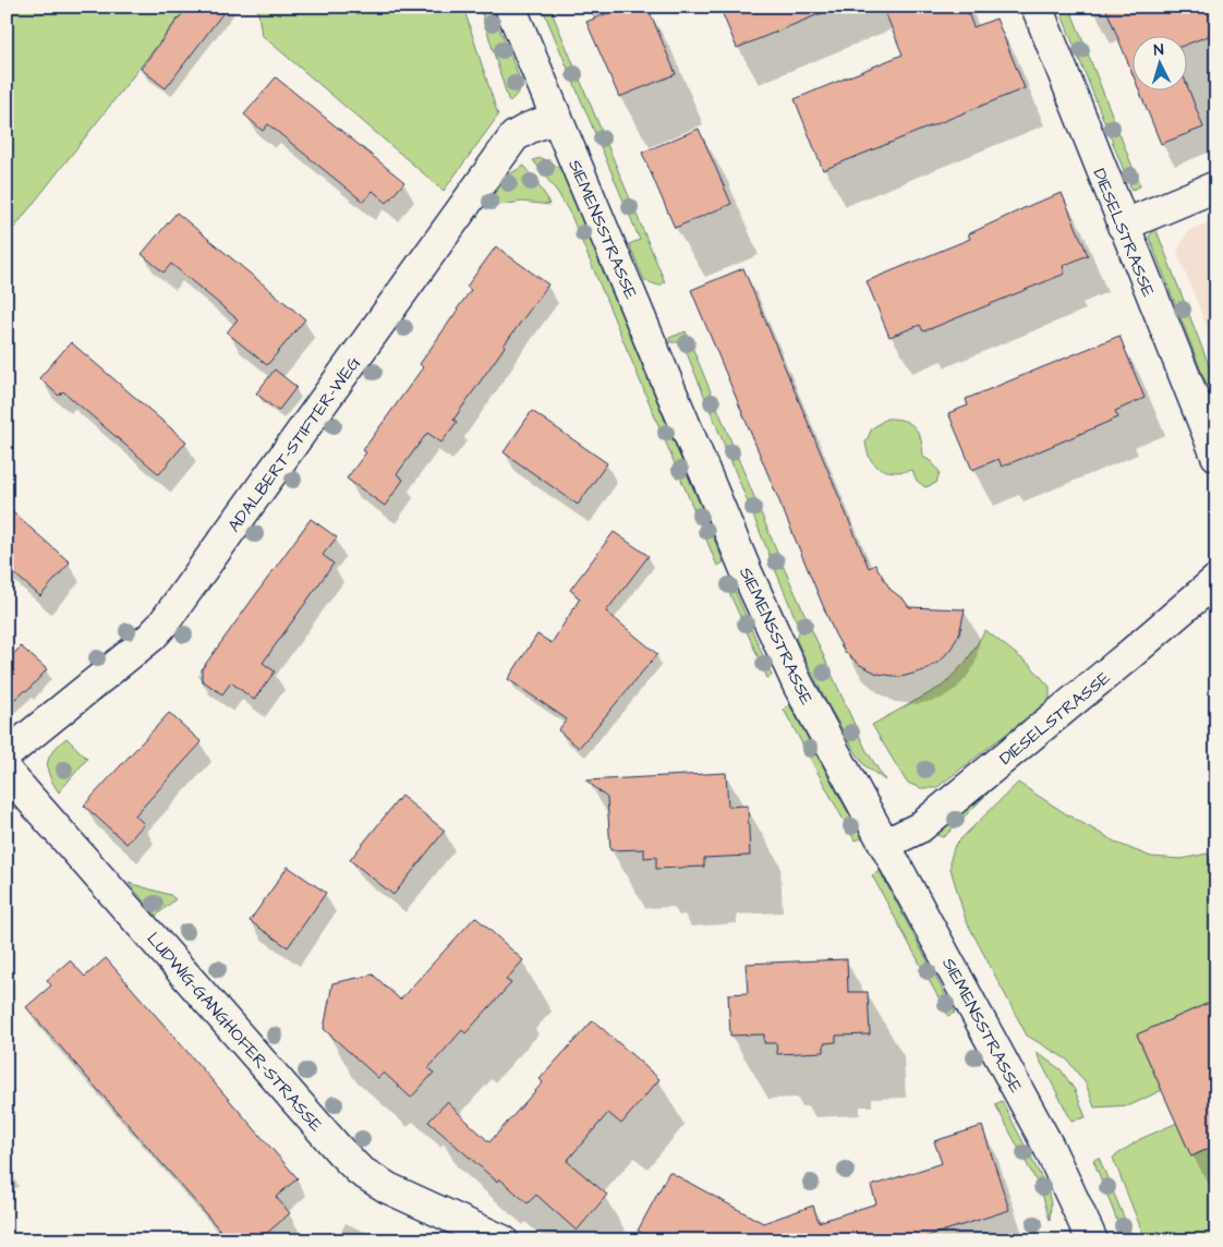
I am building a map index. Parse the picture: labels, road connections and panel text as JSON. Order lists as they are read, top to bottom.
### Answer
{
  "streets": {
    "street": [
      "SIEMENSSTRASSE",
      "DIESELSTRASSE",
      "ADALBERT-STIFTER-WEG",
      "LUDWIG-GANGHOFER-STRASSE"
    ]
  },
  "crossings": [
    ["SIEMENSSTRASSE", "DIESELSTRASSE"],
    ["SIEMENSSTRASSE", "ADALBERT-STIFTER-WEG"]
  ],
  "north": "top"
}
